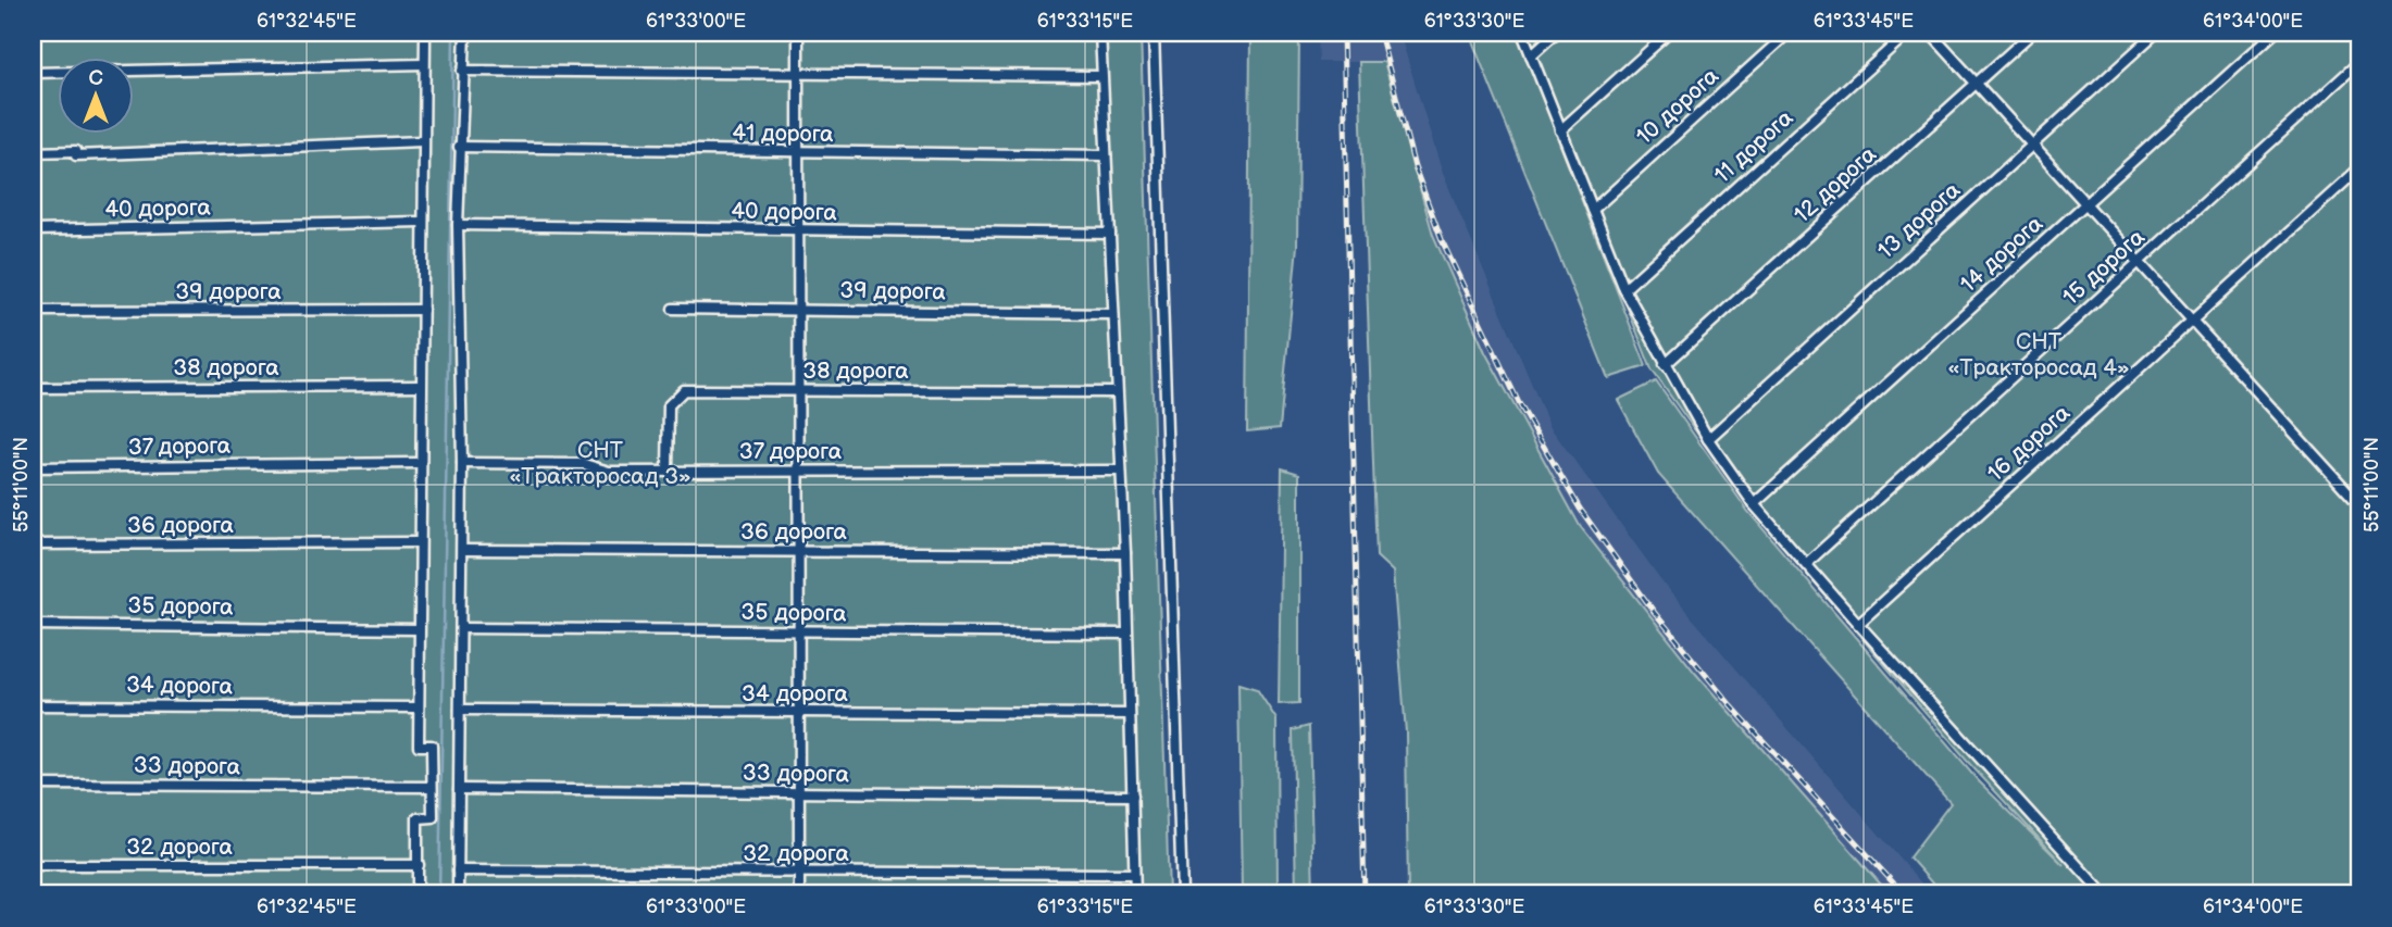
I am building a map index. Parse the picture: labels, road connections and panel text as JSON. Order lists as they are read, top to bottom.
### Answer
{
  "streets": {
    "street": [
      "10 дорога",
      "41 дорога",
      "11 дорога",
      "12 дорога",
      "40 дорога",
      "13 дорога",
      "14 дорога",
      "15 дорога",
      "39 дорога",
      "38 дорога",
      "16 дорога",
      "37 дорога",
      "36 дорога",
      "35 дорога",
      "34 дорога",
      "33 дорога",
      "32 дорога"
    ]
  },
  "crossings": [
    ["38 дорога", "37 дорога"]
  ],
  "parks": ["СНТ «Тракторосад 4»", "СНТ «Тракторосад 3»"],
  "north": "top",
  "coordinates": [
    "61°32'45\"E",
    "61°33'00\"E",
    "61°33'15\"E",
    "61°33'30\"E",
    "61°33'45\"E",
    "61°34'00\"E",
    "55°11'00\"N"
  ]
}
